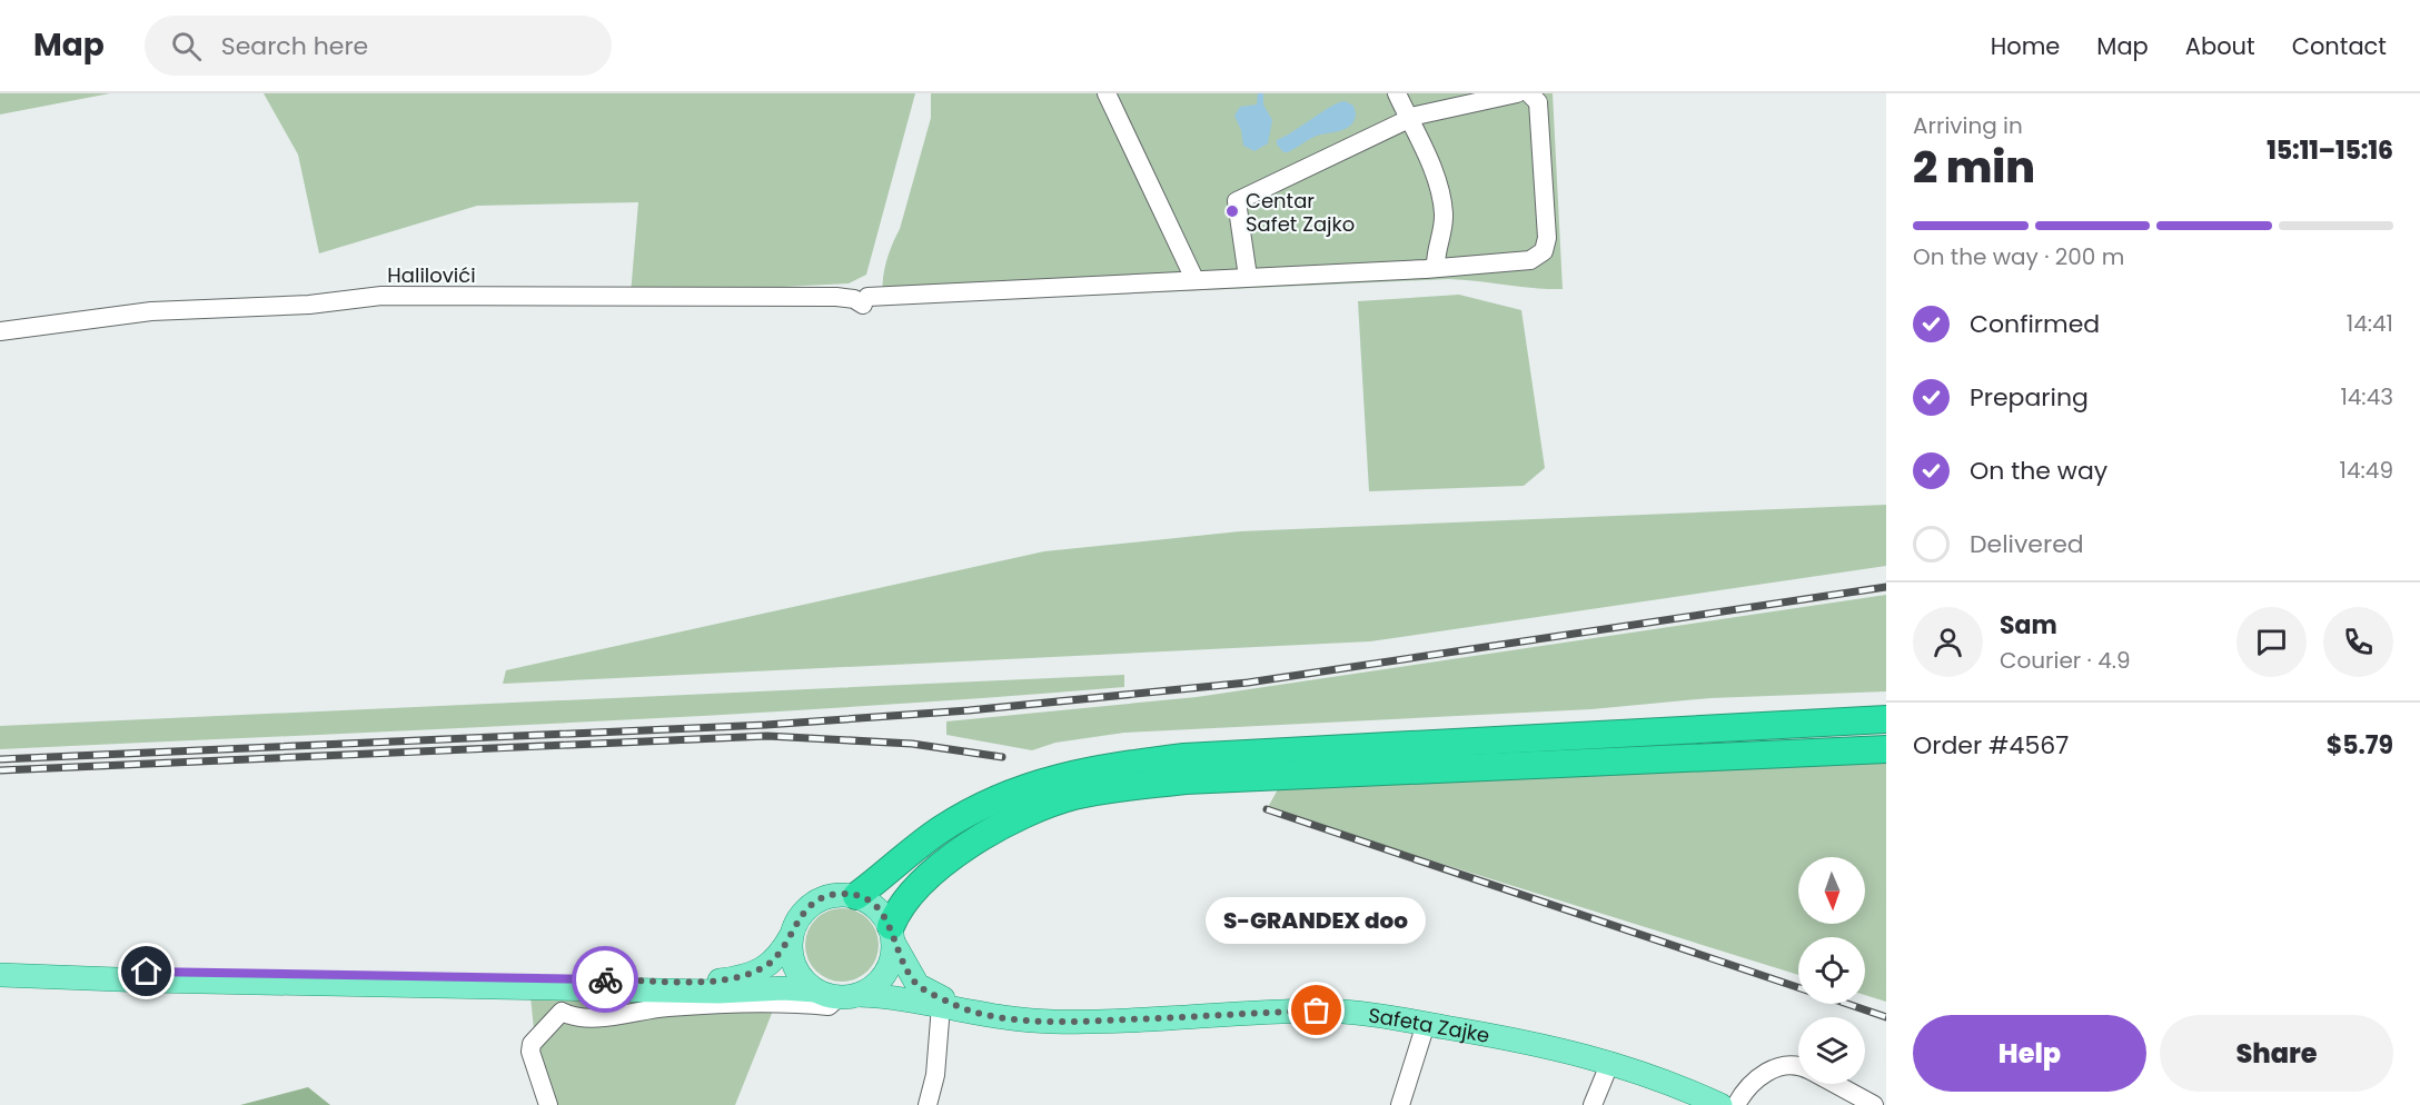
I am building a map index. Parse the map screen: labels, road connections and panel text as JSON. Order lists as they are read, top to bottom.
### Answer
{
  "streets": {
    "main road": ["Safeta Zajke"],
    "street": ["Halilovići"]
  },
  "places": ["Centar Safet Zajko", "S-GRANDEX doo"],
  "north": "bottom",
  "page": {
    "header": "Map",
    "search": "Search here",
    "nav": [
      "Home",
      "Map",
      "About",
      "Contact"
    ],
    "heading": ["2 min", "Arriving in", "15:11–15:16"],
    "panel": [
      "Sam",
      "Courier · 4.9",
      "Order #4567",
      "$5.79"
    ],
    "bar": "On the way · 200 m",
    "list": [
      ["Confirmed", "14:41"],
      ["Preparing", "14:43"],
      ["On the way", "14:49"],
      "Delivered"
    ],
    "bubble": "S-GRANDEX doo",
    "buttons": ["Help", "Share"]
  }
}
